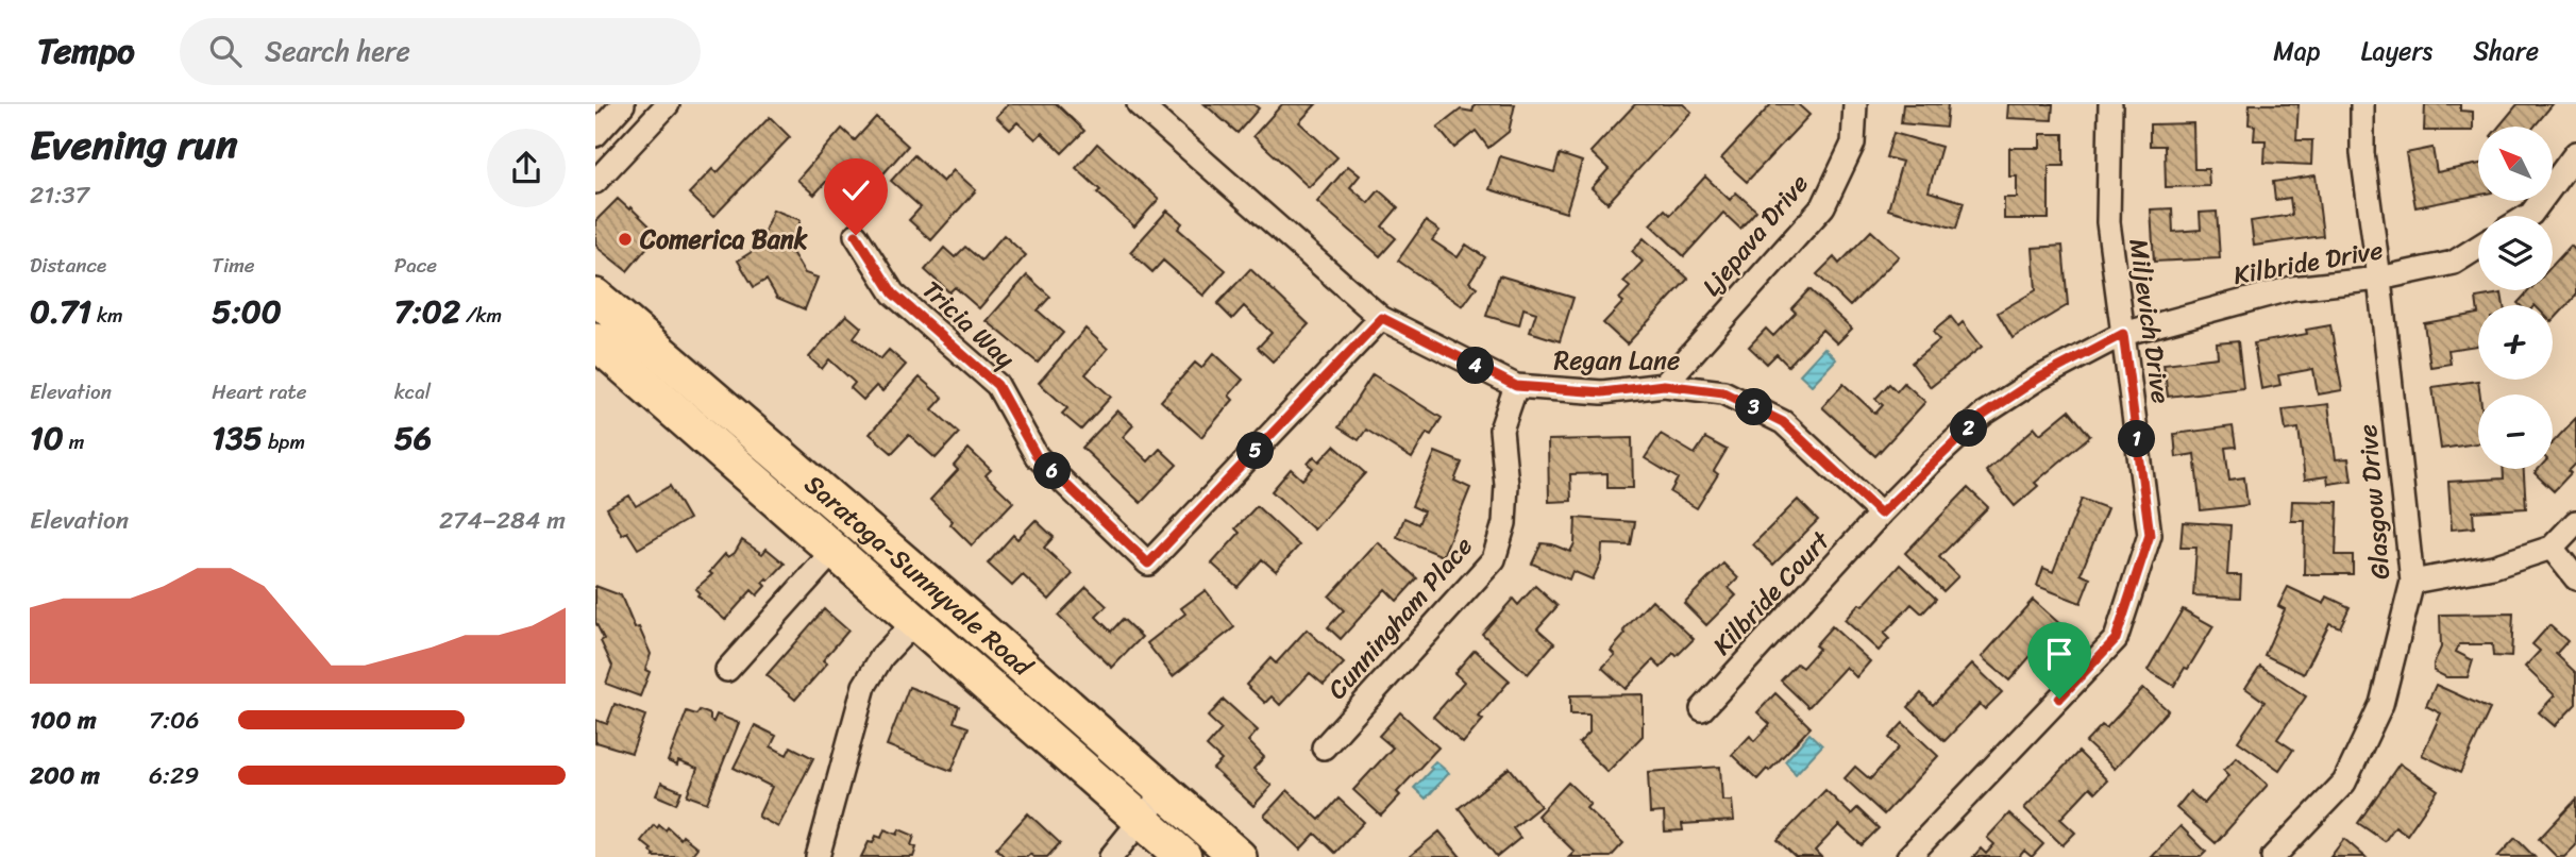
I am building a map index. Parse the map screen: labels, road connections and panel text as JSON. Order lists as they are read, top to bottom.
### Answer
{
  "streets": {
    "main road": ["Saratoga-Sunnyvale Road"],
    "street": [
      "Ljepava Drive",
      "Kilbride Drive",
      "Miljevich Drive",
      "Tricia Way",
      "Regan Lane",
      "Glasgow Drive",
      "Kilbride Court",
      "Cunningham Place"
    ]
  },
  "crossings": [
    ["Ljepava Drive", "Regan Lane"],
    ["Kilbride Drive", "Miljevich Drive"],
    ["Kilbride Drive", "Regan Lane"],
    ["Kilbride Drive", "Glasgow Drive"],
    ["Kilbride Drive", "Kilbride Court"],
    ["Tricia Way", "Regan Lane"],
    ["Regan Lane", "Kilbride Court"],
    ["Regan Lane", "Cunningham Place"]
  ],
  "places": ["Comerica Bank"],
  "north": "top left",
  "page": {
    "header": "Tempo",
    "search": "Search here",
    "nav": ["Map", "Layers", "Share"],
    "heading": ["Evening run", "21:37"],
    "map_buttons": ["+", "−"],
    "stats": [
      ["Distance", "0.71 km"],
      ["Time", "5:00"],
      ["Pace", "7:02 /km"],
      ["Elevation", "10 m"],
      ["Heart rate", "135 bpm"],
      ["kcal", "56"]
    ],
    "pins": [
      "4",
      "3",
      "2",
      "1",
      "5",
      "6"
    ],
    "chart": ["Elevation", "274–284 m"],
    "list": [
      {
        "name": "100 m",
        "note": "7:06"
      },
      {
        "name": "200 m",
        "note": "6:29"
      }
    ]
  }
}
